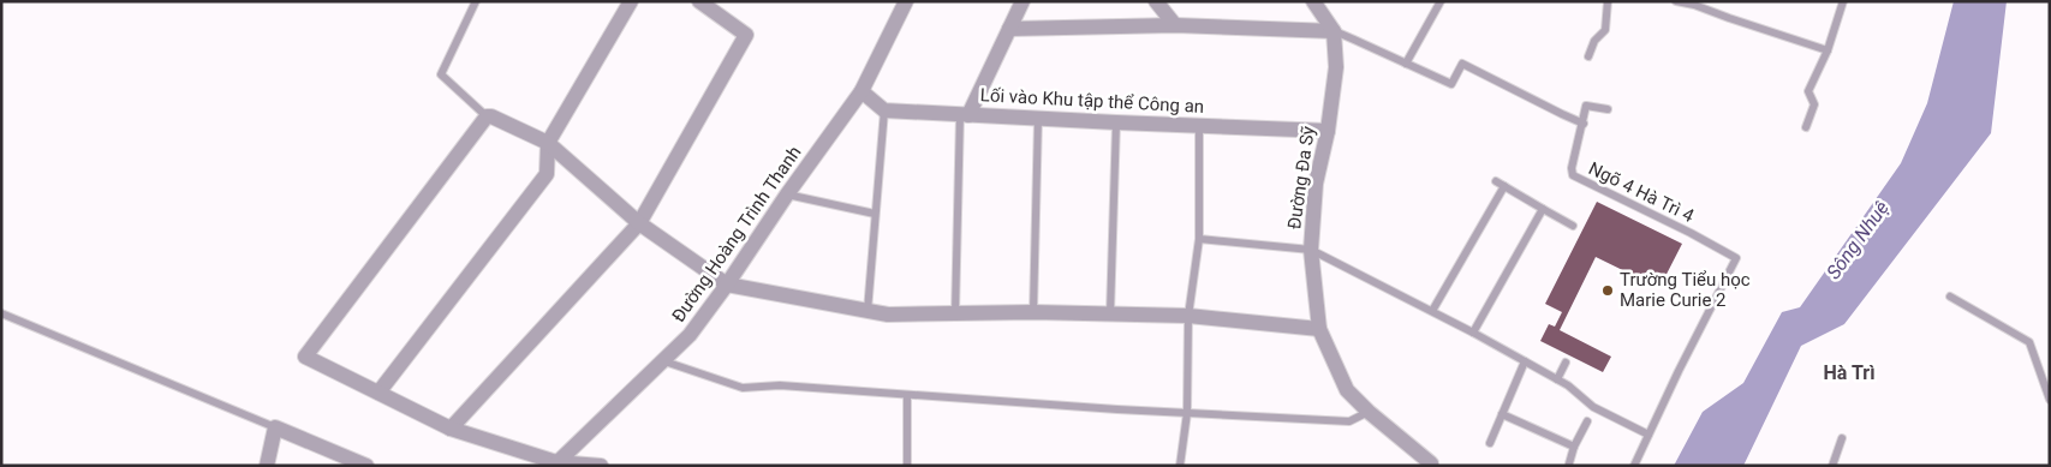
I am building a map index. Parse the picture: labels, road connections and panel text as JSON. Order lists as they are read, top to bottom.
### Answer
{
  "streets": {
    "street": ["Lối vào Khu tập thể Công an", "Đường Đa Sỹ", "Đường Hoàng Trình Thanh"],
    "lane": ["Ngõ 4 Hà Trì 4"]
  },
  "crossings": [
    ["Lối vào Khu tập thể Công an", "Đường Đa Sỹ"]
  ],
  "districts": ["Hà Trì"],
  "water": ["Sông Nhuệ"],
  "places": ["Trường Tiểu học Marie Curie 2"]
}
